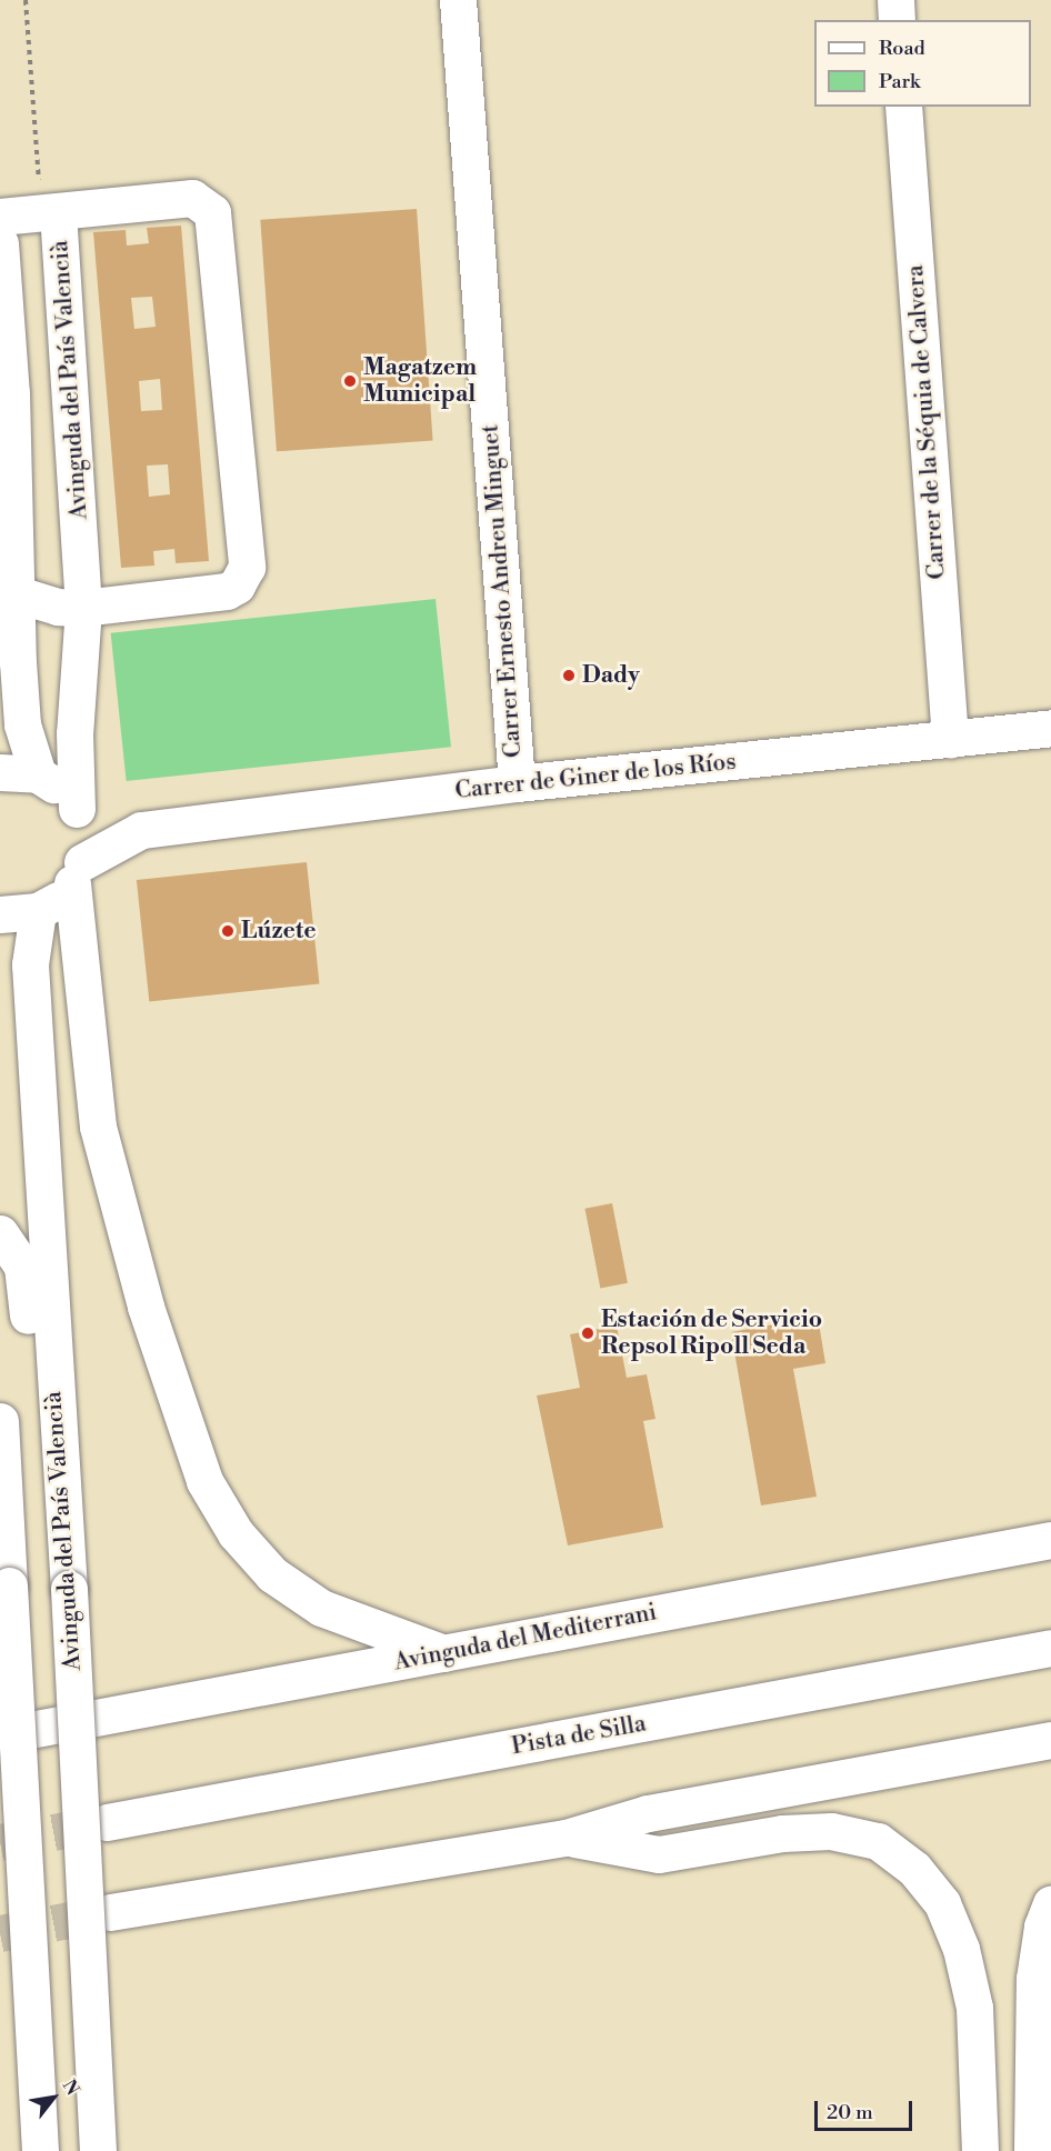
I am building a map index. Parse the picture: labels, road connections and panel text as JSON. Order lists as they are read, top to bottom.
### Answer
{
  "streets": {
    "main road": [
      "Avinguda del País Valencià",
      "Carrer de la Séquia de Calvera",
      "Carrer Ernesto Andreu Minguet",
      "Carrer de Giner de los Ríos",
      "Avinguda del Mediterrani",
      "Pista de Silla"
    ]
  },
  "crossings": [
    ["Avinguda del País Valencià", "Carrer de Giner de los Ríos"],
    ["Avinguda del País Valencià", "Avinguda del Mediterrani"],
    ["Carrer de la Séquia de Calvera", "Carrer de Giner de los Ríos"],
    ["Carrer Ernesto Andreu Minguet", "Carrer de Giner de los Ríos"]
  ],
  "places": [
    "Magatzem Municipal",
    "Dady",
    "Lúzete",
    "Estación de Servicio Repsol Ripoll Seda"
  ],
  "legend": ["Road", "Park"],
  "scale_bar": "20 m",
  "north": "top right"
}
